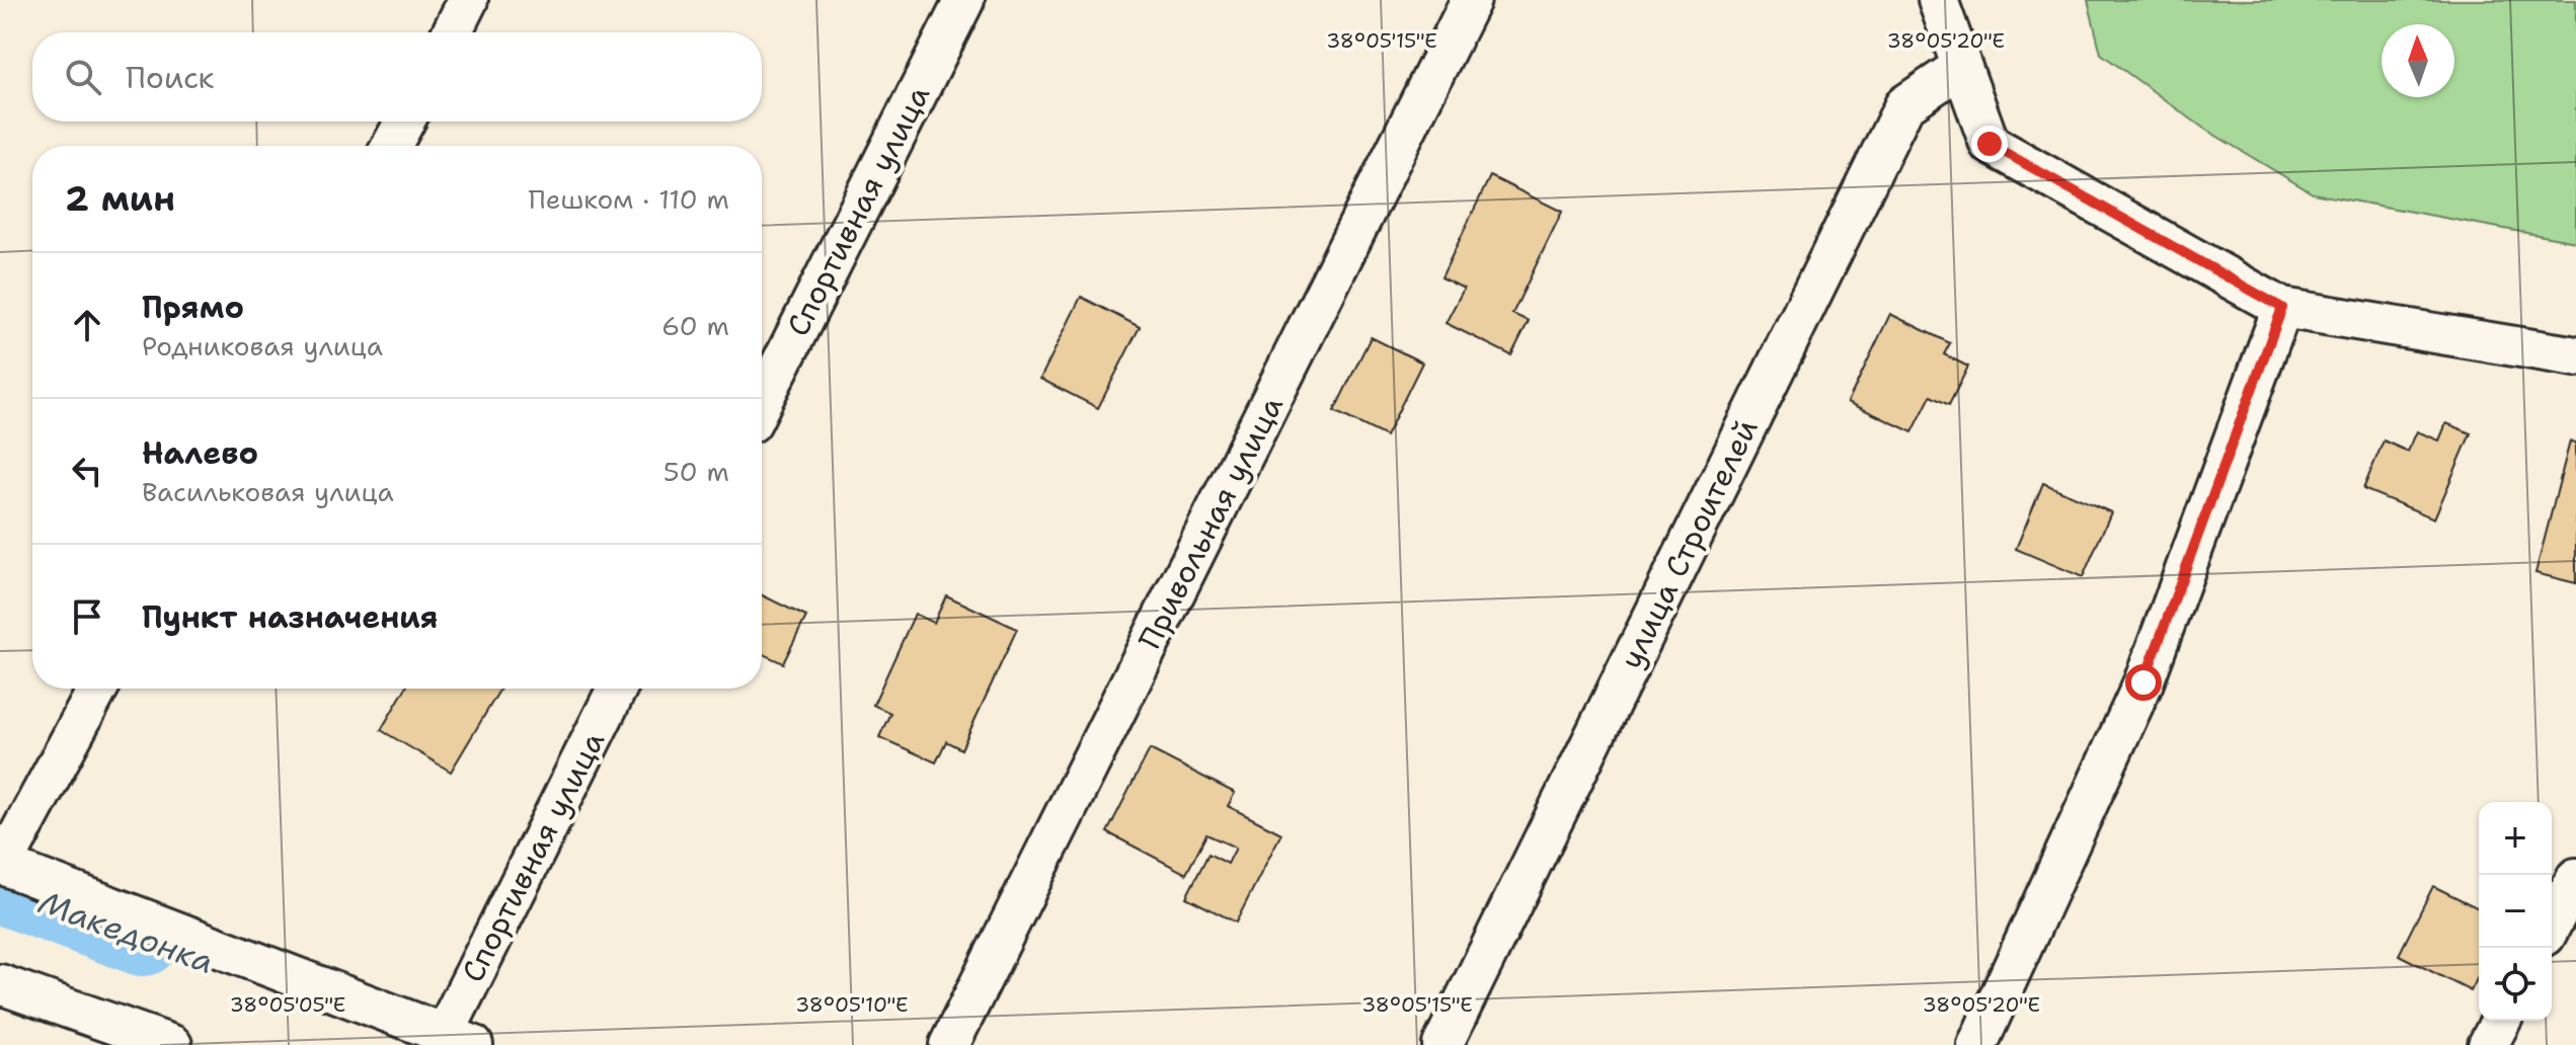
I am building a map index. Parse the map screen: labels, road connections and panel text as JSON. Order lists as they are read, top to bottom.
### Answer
{
  "streets": {
    "street": ["Спортивная улица", "Привольная улица", "улица Строителей"]
  },
  "water": ["Македонка"],
  "north": "top",
  "page": {
    "search": "Поиск",
    "heading": ["2 мин", "Пешком · 110 m"],
    "list": [
      ["Прямо", "Родниковая улица", "60 m"],
      ["Налево", "Васильковая улица", "50 m"],
      "Пункт назначения"
    ],
    "map_buttons": ["+", "−"]
  },
  "coordinates": [
    "38°05'15\"E",
    "38°05'20\"E",
    "38°05'05\"E",
    "38°05'10\"E"
  ]
}
